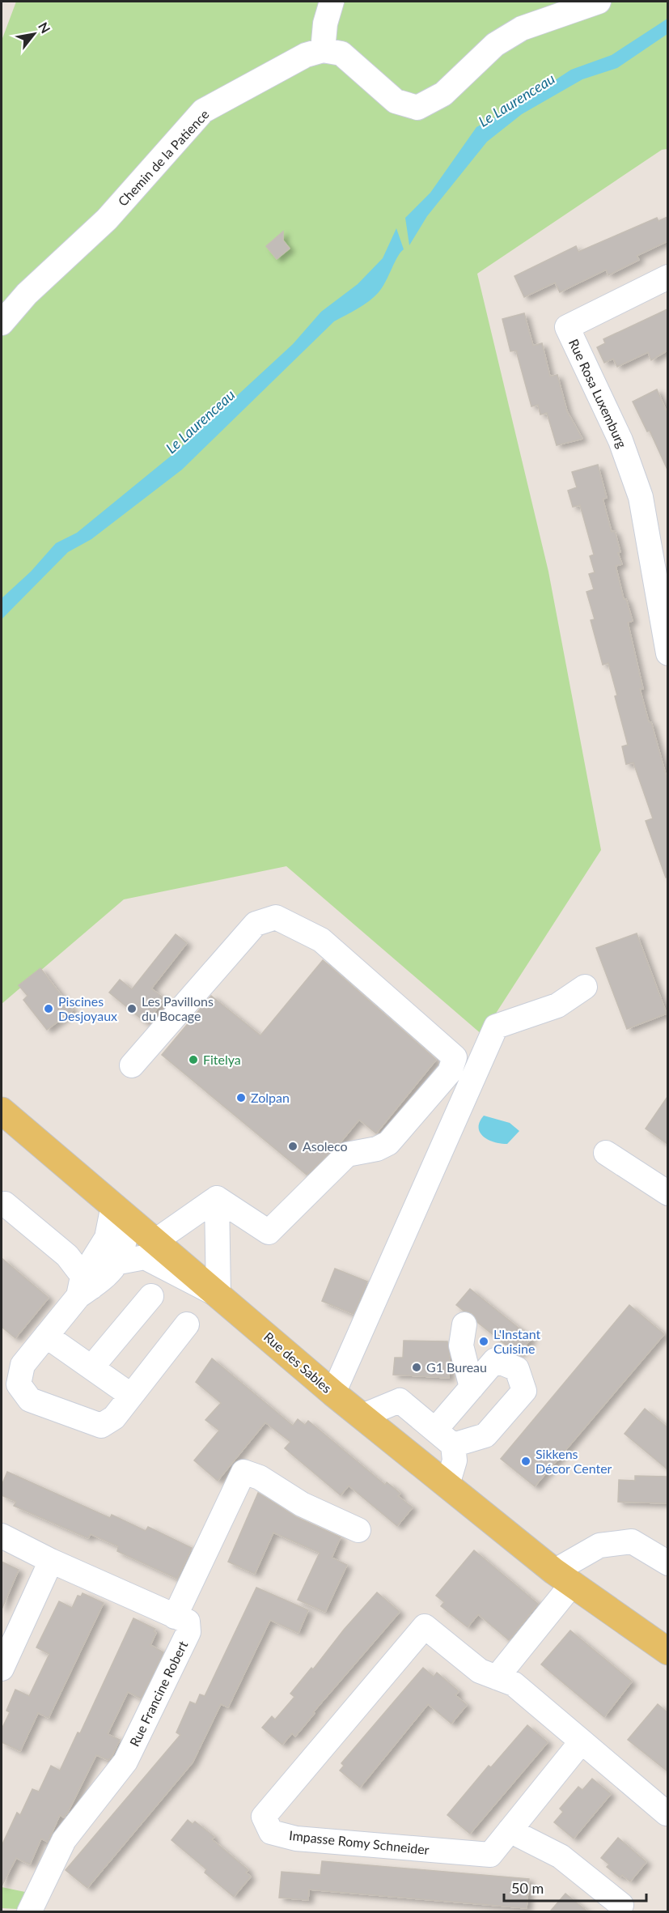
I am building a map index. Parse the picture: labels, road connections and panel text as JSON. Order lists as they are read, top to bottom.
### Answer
{
  "streets": {
    "main road": ["Rue des Sables"],
    "street": [
      "Chemin de la Patience",
      "Rue Rosa Luxemburg",
      "Rue Francine Robert",
      "Impasse Romy Schneider"
    ]
  },
  "water": ["Le Laurenceau"],
  "places": [
    "Piscines Desjoyaux",
    "Les Pavillons du Bocage",
    "Fitelya",
    "Zolpan",
    "Asoleco",
    "L'Instant Cuisine",
    "G1 Bureau",
    "Sikkens Décor Center"
  ],
  "scale_bar": "50 m",
  "north": "top right"
}
